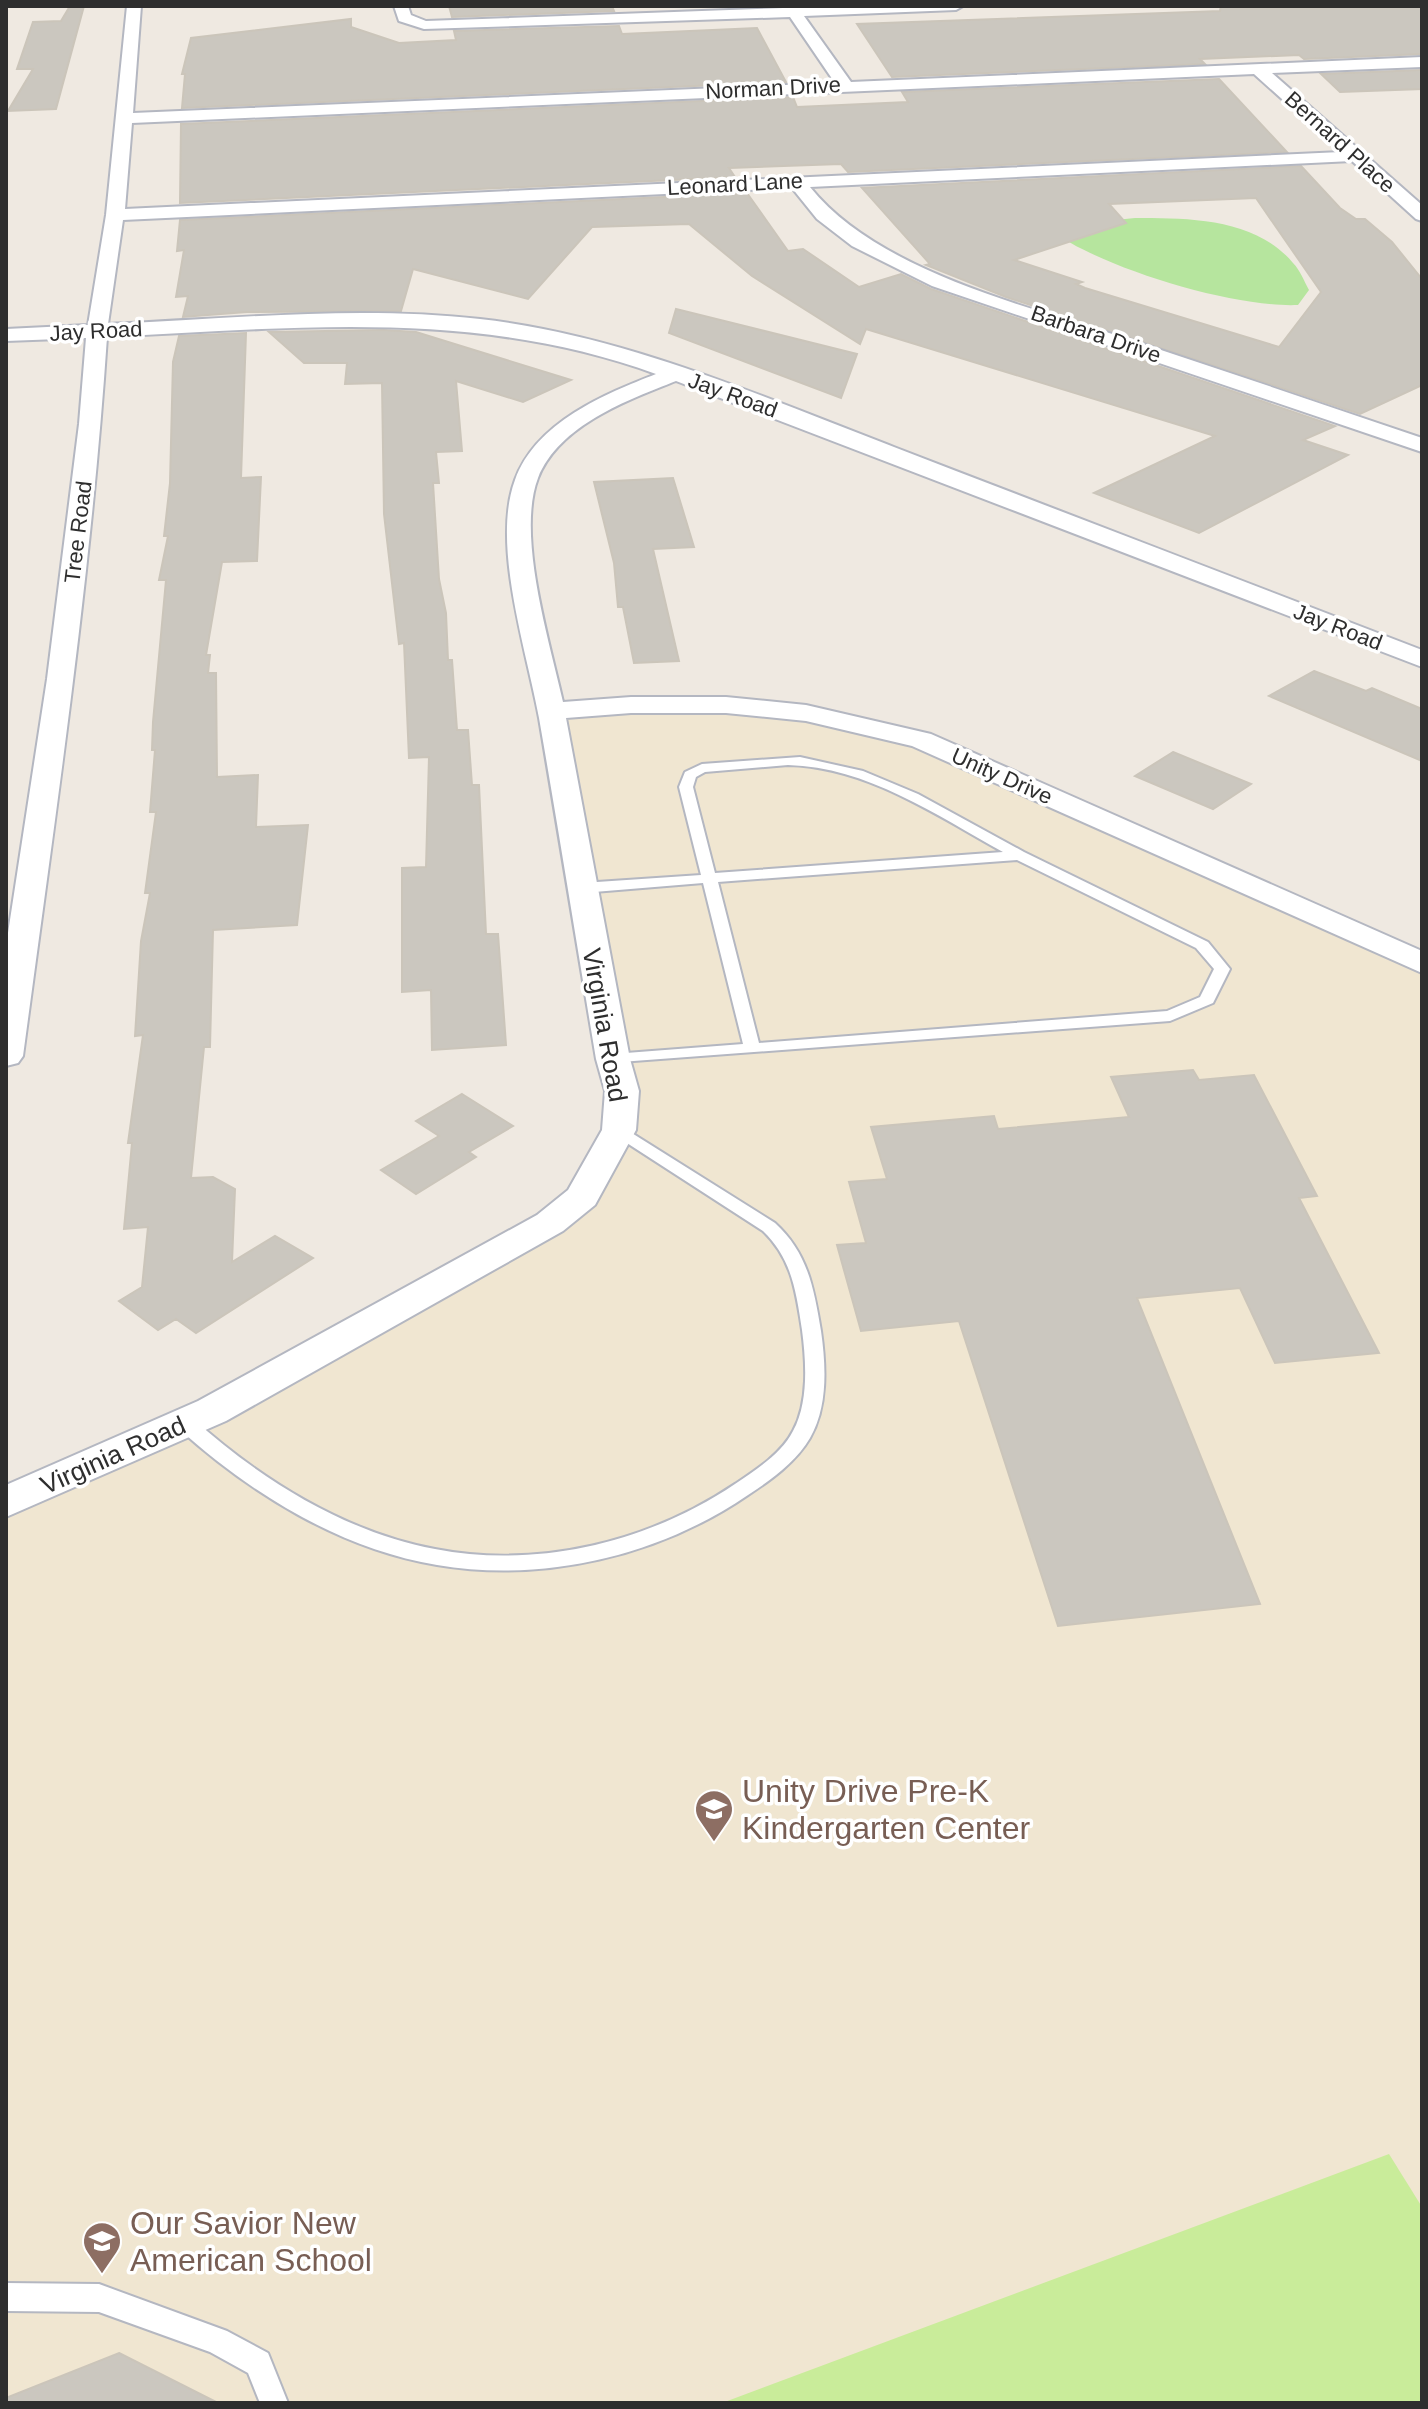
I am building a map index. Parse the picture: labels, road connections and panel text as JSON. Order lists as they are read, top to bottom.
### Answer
{
  "streets": {
    "street": [
      "Norman Drive",
      "Bernard Place",
      "Leonard Lane",
      "Jay Road",
      "Barbara Drive",
      "Tree Road",
      "Unity Drive",
      "Virginia Road"
    ]
  },
  "crossings": [
    ["Norman Drive", "Bernard Place"],
    ["Norman Drive", "Tree Road"],
    ["Bernard Place", "Leonard Lane"],
    ["Leonard Lane", "Barbara Drive"],
    ["Leonard Lane", "Tree Road"],
    ["Jay Road", "Tree Road"],
    ["Jay Road", "Virginia Road"],
    ["Unity Drive", "Virginia Road"]
  ],
  "places": {
    "school or university": ["Unity Drive Pre-K Kindergarten Center", "Our Savior New American School"]
  }
}
